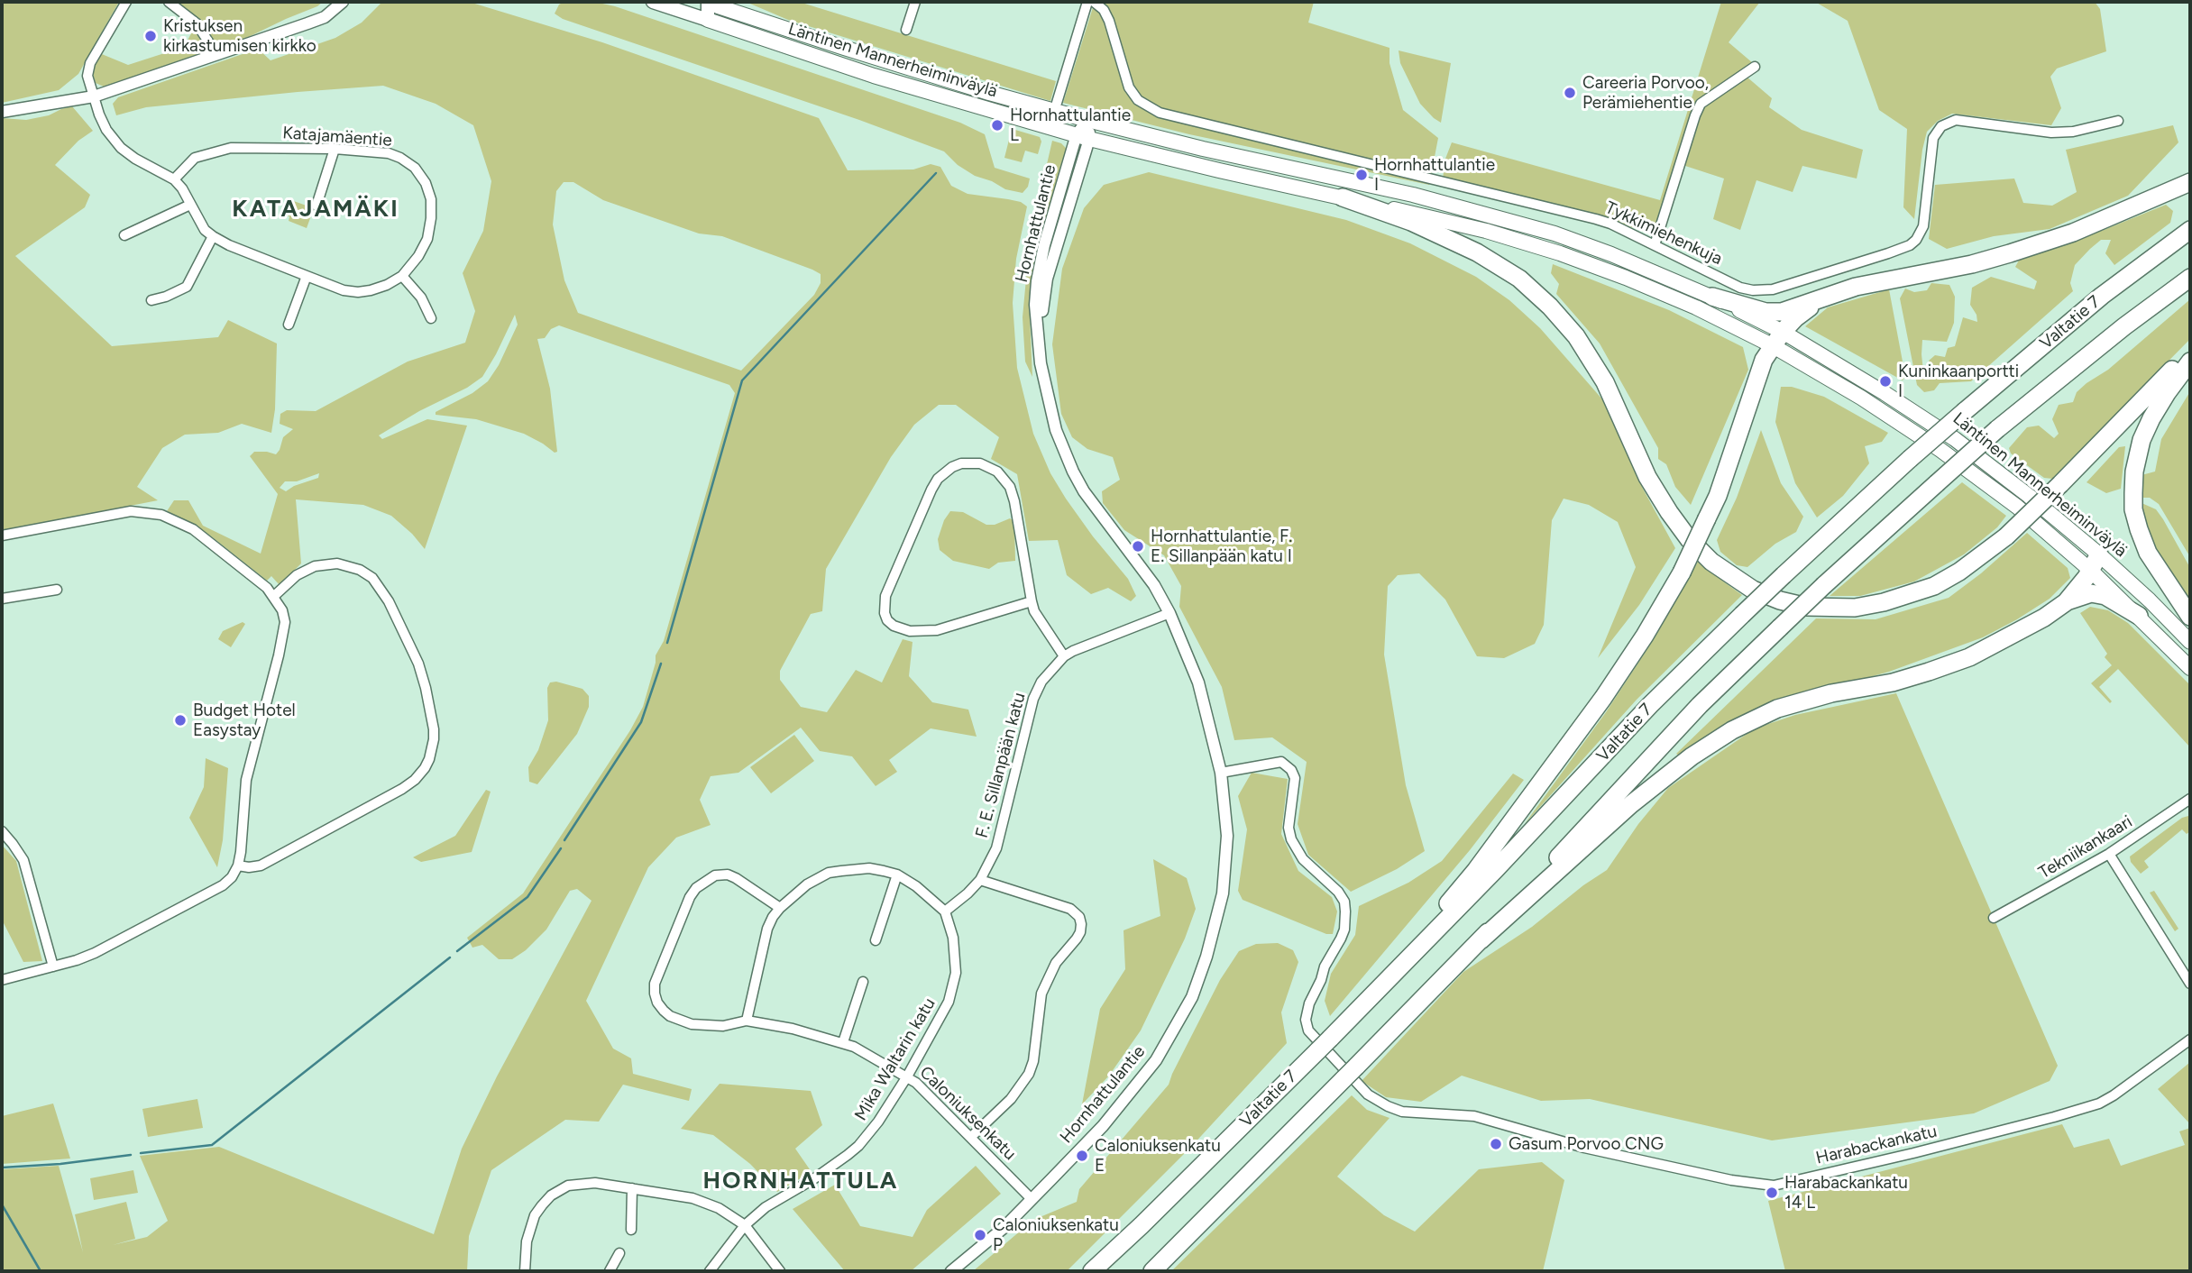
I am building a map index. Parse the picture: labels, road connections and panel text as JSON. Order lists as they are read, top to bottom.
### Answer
{
  "streets": {
    "highway": ["Valtatie 7"],
    "main road": ["Läntinen Mannerheiminväylä"],
    "street": [
      "Katajamäentie",
      "Hornhattulantie",
      "Tykkimiehenkuja",
      "F. E. Sillanpään katu",
      "Tekniikankaari",
      "Mika Waltarin katu",
      "Caloniuksenkatu",
      "Harabackankatu"
    ]
  },
  "crossings": [
    ["Läntinen Mannerheiminväylä", "Hornhattulantie"],
    ["Hornhattulantie", "F. E. Sillanpään katu"],
    ["Hornhattulantie", "Caloniuksenkatu"],
    ["Hornhattulantie", "Harabackankatu"],
    ["F. E. Sillanpään katu", "Mika Waltarin katu"],
    ["F. E. Sillanpään katu", "Caloniuksenkatu"],
    ["Mika Waltarin katu", "Caloniuksenkatu"]
  ],
  "districts": ["KATAJAMÄKI", "HORNHATTULA"],
  "places": [
    "Kristuksen kirkastumisen kirkko",
    "Careeria Porvoo, Perämiehentie",
    "Hornhattulantie L",
    "Hornhattulantie I",
    "Kuninkaanportti I",
    "Hornhattulantie, F. E. Sillanpään katu I",
    "Budget Hotel Easystay",
    "Gasum Porvoo CNG",
    "Caloniuksenkatu E",
    "Harabackankatu 14 L",
    "Caloniuksenkatu P"
  ]
}
